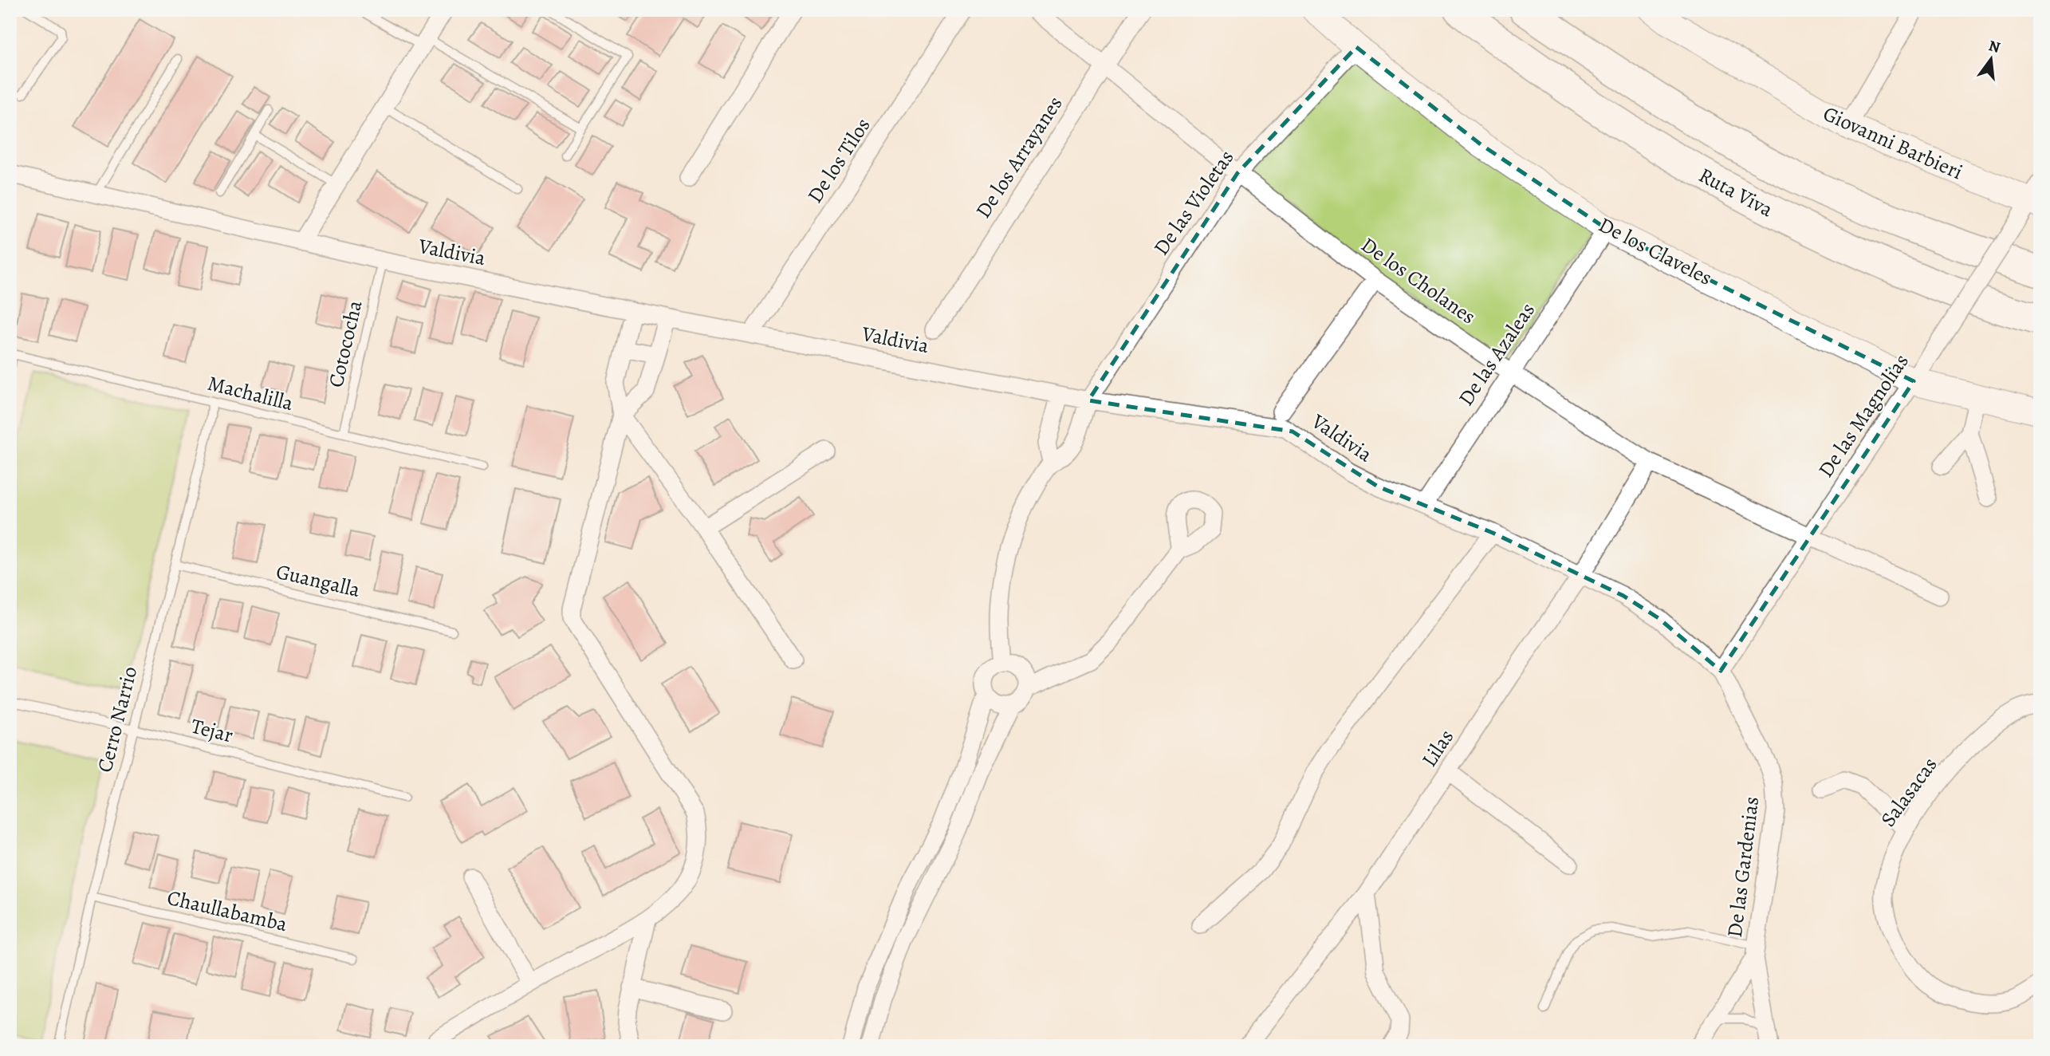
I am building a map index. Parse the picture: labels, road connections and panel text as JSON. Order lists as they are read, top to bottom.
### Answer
{
  "streets": {
    "highway": ["Ruta Viva"],
    "main road": ["Giovanni Barbieri", "De los Claveles"],
    "street": [
      "De los Arrayanes",
      "De los Tilos",
      "De las Violetas",
      "Valdivia",
      "De los Cholanes",
      "De las Azaleas",
      "De las Magnolias",
      "Lilas",
      "Salasacas",
      "De las Gardenias"
    ],
    "lane": [
      "Cotococha",
      "Machalilla",
      "Guangalla",
      "Cerro Narrio",
      "Tejar",
      "Chaullabamba"
    ]
  },
  "crossings": [
    ["Giovanni Barbieri", "De las Magnolias"],
    ["De los Arrayanes", "De los Cholanes"],
    ["De los Tilos", "Valdivia"],
    ["De las Violetas", "De los Claveles"],
    ["De las Violetas", "Valdivia"],
    ["De las Violetas", "De los Cholanes"],
    ["De los Claveles", "De las Azaleas"],
    ["De los Claveles", "De las Magnolias"],
    ["Valdivia", "Cotococha"],
    ["Valdivia", "De las Azaleas"],
    ["Valdivia", "De las Magnolias"],
    ["Valdivia", "Lilas"],
    ["Valdivia", "De las Gardenias"],
    ["De los Cholanes", "De las Azaleas"],
    ["De los Cholanes", "De las Magnolias"],
    ["De los Cholanes", "Lilas"],
    ["Cotococha", "Machalilla"],
    ["Machalilla", "Cerro Narrio"],
    ["De las Magnolias", "De las Gardenias"],
    ["Guangalla", "Cerro Narrio"],
    ["Cerro Narrio", "Tejar"],
    ["Cerro Narrio", "Chaullabamba"]
  ],
  "north": "top"
}
